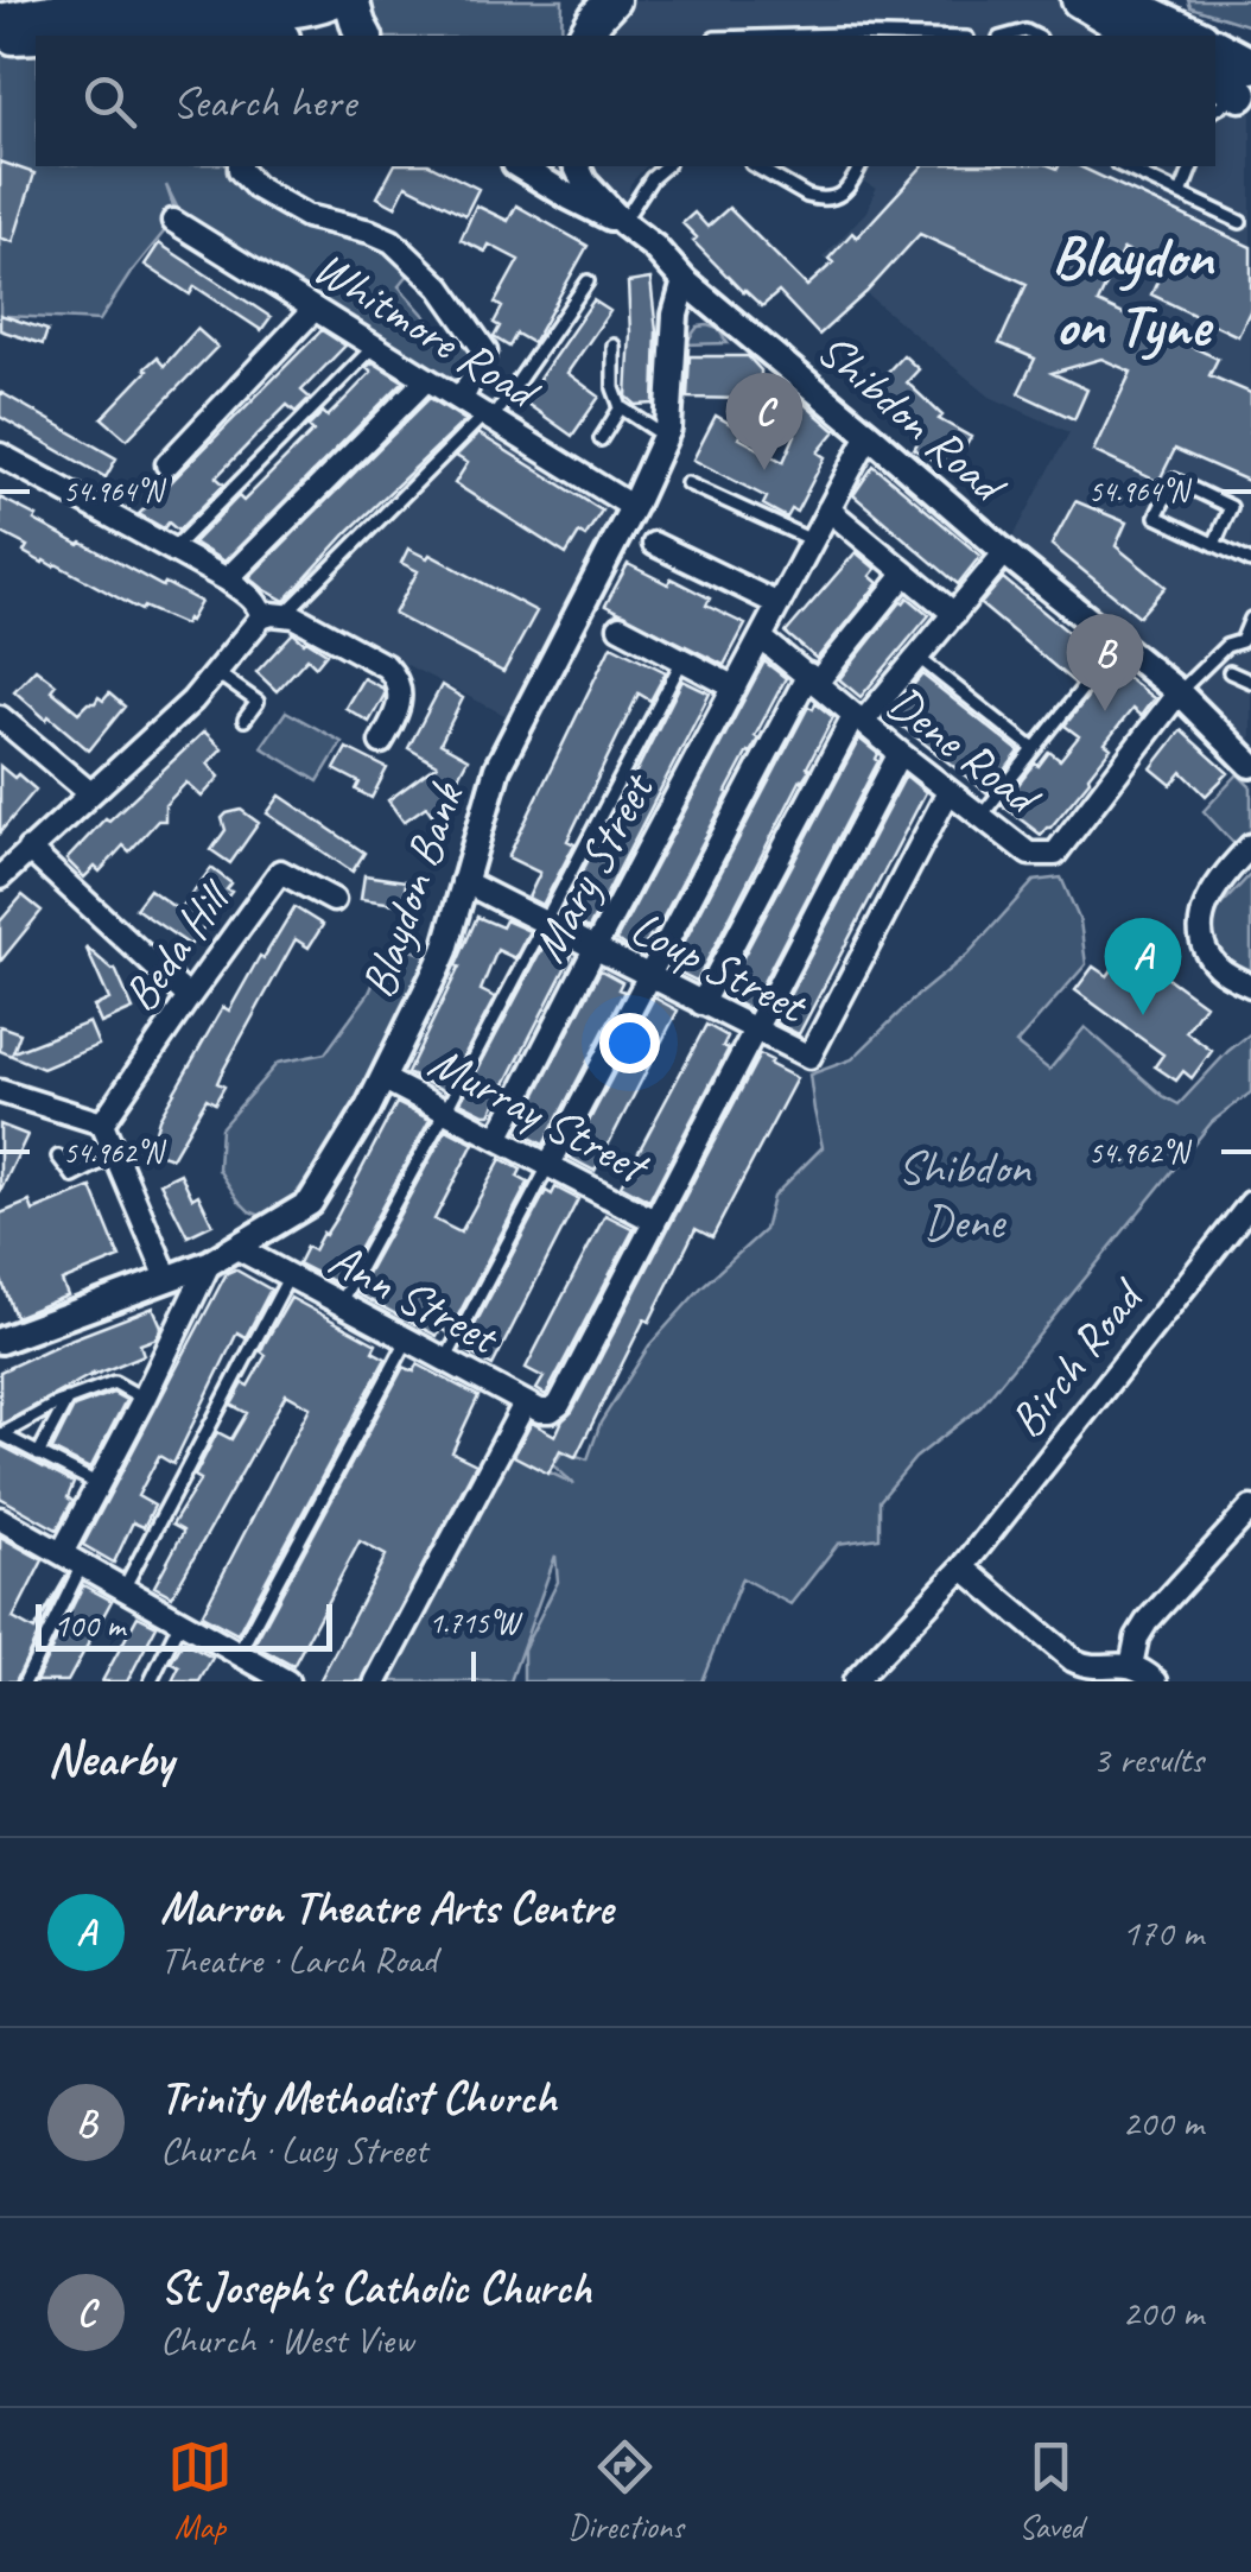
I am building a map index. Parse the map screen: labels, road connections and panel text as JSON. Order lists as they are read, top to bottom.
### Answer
{
  "streets": {
    "street": [
      "Whitmore Road",
      "Shibdon Road",
      "Dene Road",
      "Mary Street",
      "Blaydon Bank",
      "Beda Hill",
      "Loup Street",
      "Murray Street",
      "Ann Street",
      "Birch Road"
    ]
  },
  "crossings": [
    ["Whitmore Road", "Blaydon Bank"],
    ["Shibdon Road", "Dene Road"],
    ["Shibdon Road", "Mary Street"],
    ["Shibdon Road", "Blaydon Bank"],
    ["Dene Road", "Mary Street"],
    ["Dene Road", "Loup Street"],
    ["Mary Street", "Loup Street"],
    ["Mary Street", "Murray Street"],
    ["Blaydon Bank", "Loup Street"],
    ["Blaydon Bank", "Murray Street"],
    ["Blaydon Bank", "Ann Street"],
    ["Murray Street", "Ann Street"]
  ],
  "districts": ["Blaydon on Tyne"],
  "parks": ["Shibdon Dene"],
  "scale_bar": "100 m",
  "page": {
    "search": "Search here",
    "pins": ["C", "B", "A"],
    "scale": "100 m",
    "heading": ["Nearby", "3 results"],
    "list": [
      {
        "mark": "A",
        "name": "Marron Theatre Arts Centre",
        "note": "Theatre · Larch Road",
        "value": "170 m"
      },
      {
        "mark": "B",
        "name": "Trinity Methodist Church",
        "note": "Church · Lucy Street",
        "value": "200 m"
      },
      {
        "mark": "C",
        "name": "St Joseph's Catholic Church",
        "note": "Church · West View",
        "value": "200 m"
      }
    ],
    "nav": ["Map", "Directions", "Saved"]
  },
  "coordinates": ["54.964°N", "54.962°N", "1.715°W"]
}
